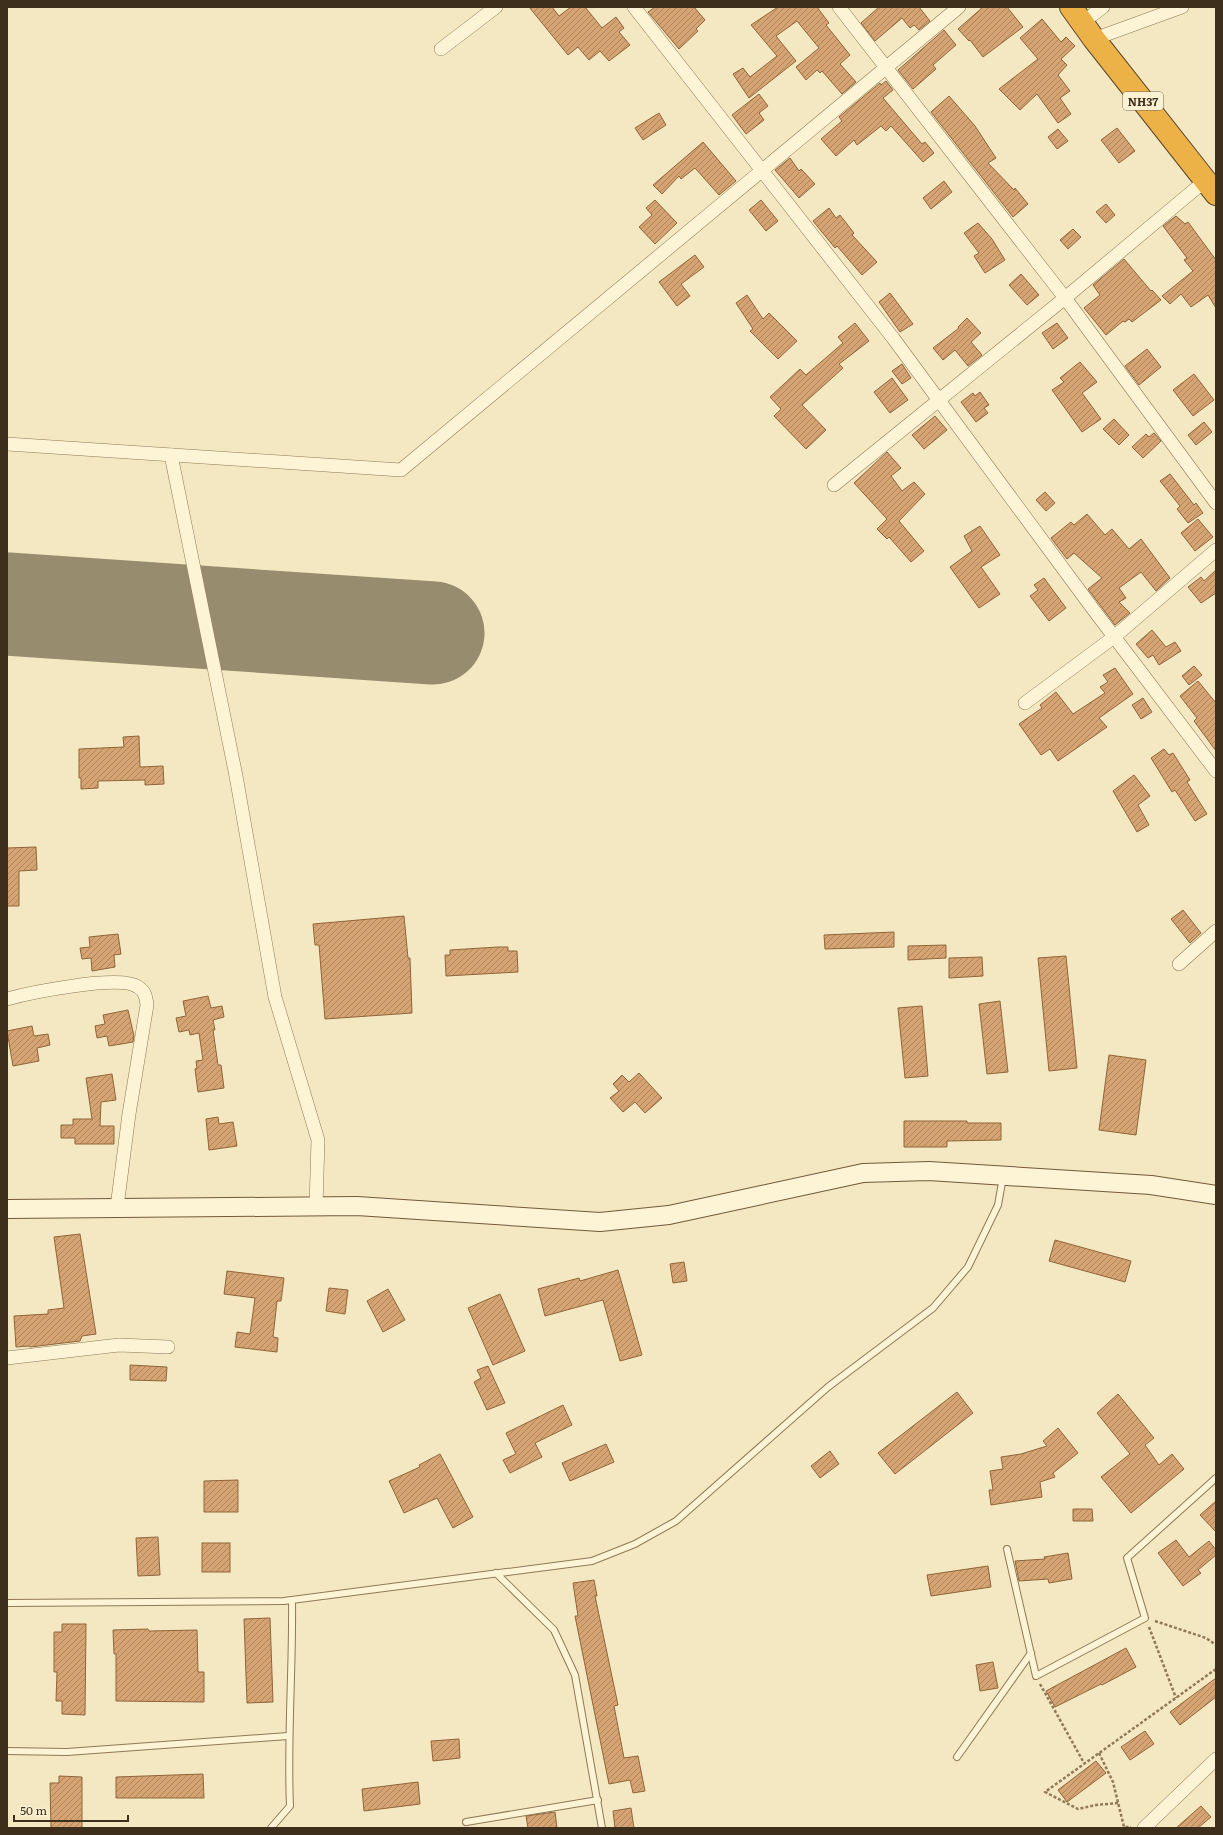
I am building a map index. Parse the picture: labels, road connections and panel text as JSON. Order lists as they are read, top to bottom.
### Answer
{
  "streets": {
    "highway": ["NH37"]
  },
  "scale_bar": "50 m"
}
